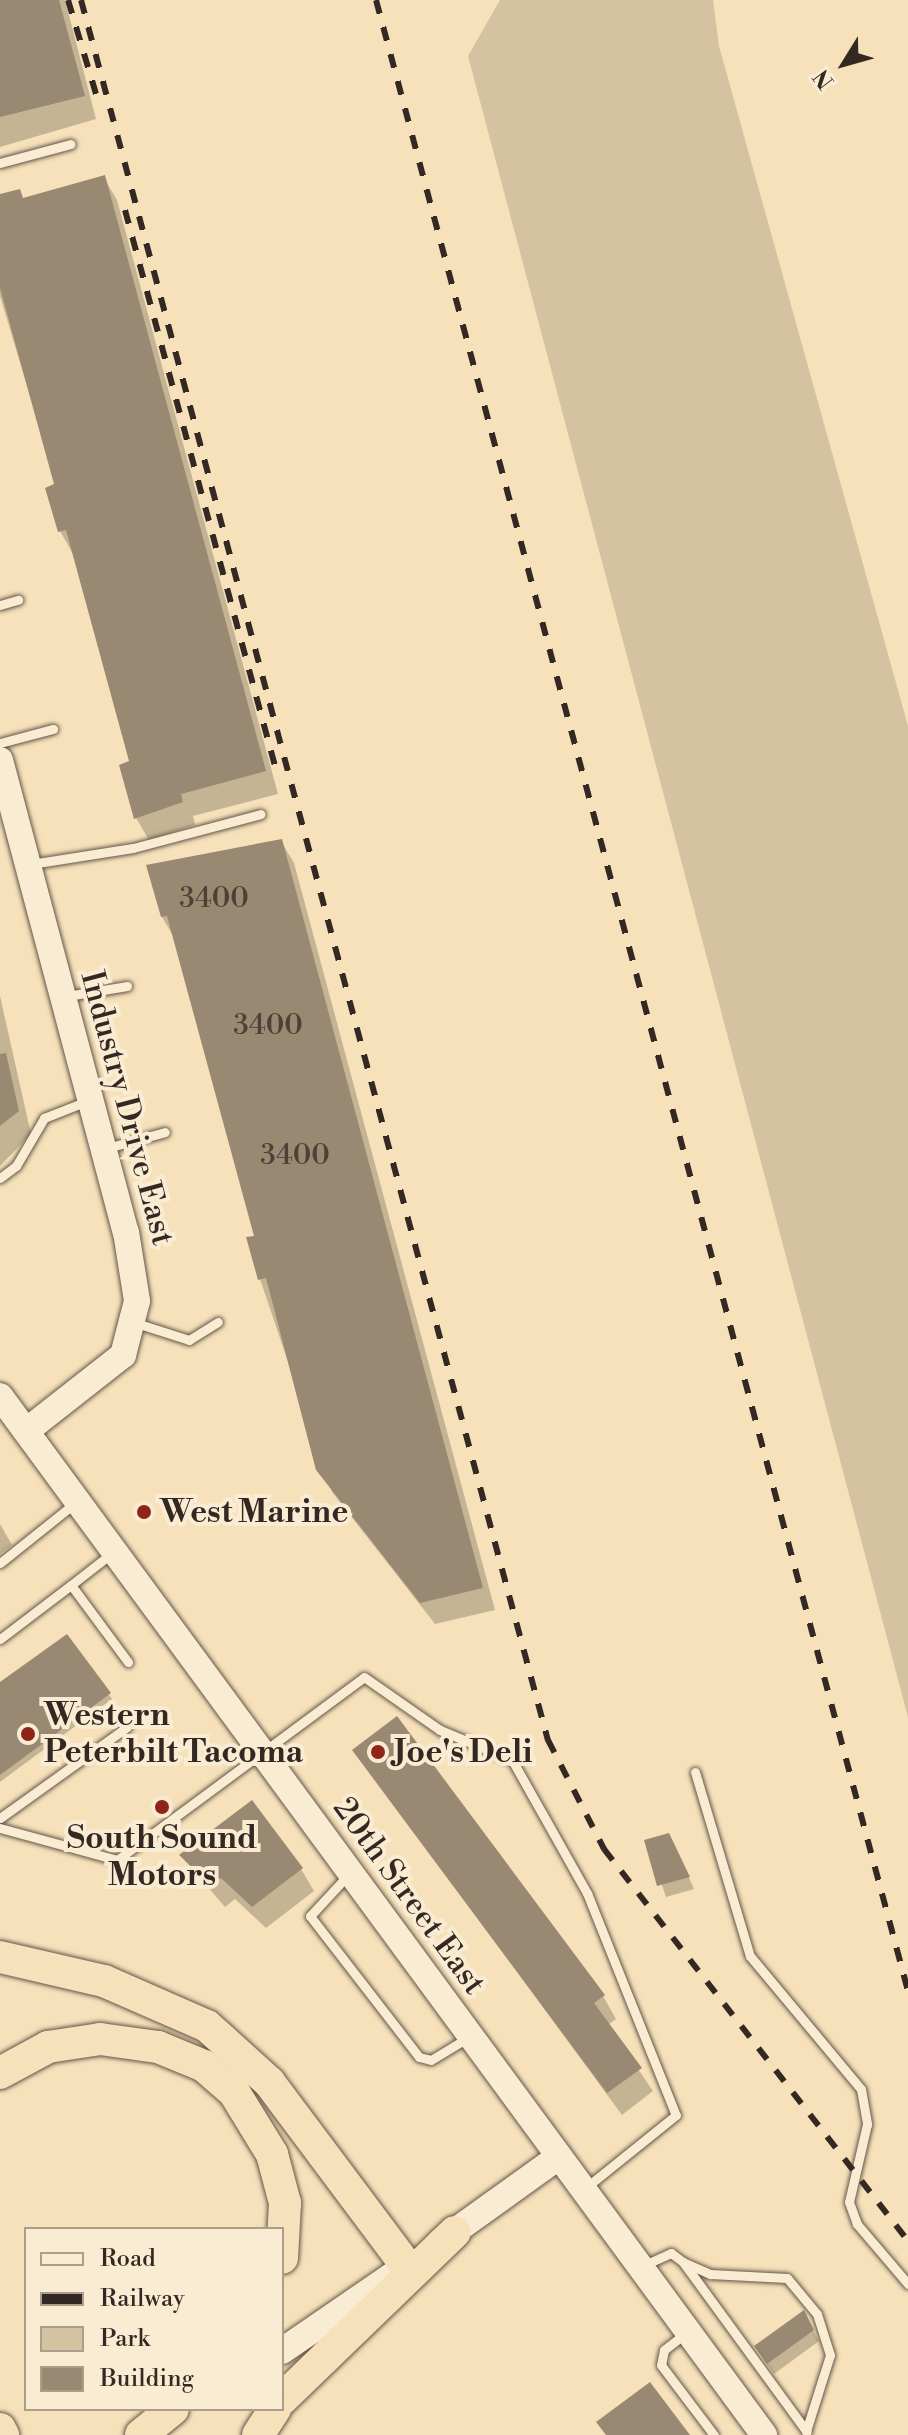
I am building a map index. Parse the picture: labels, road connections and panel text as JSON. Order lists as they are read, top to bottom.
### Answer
{
  "streets": {
    "main road": ["Industry Drive East", "20th Street East"]
  },
  "crossings": [
    ["Industry Drive East", "20th Street East"]
  ],
  "places": [
    "West Marine",
    "Western Peterbilt Tacoma",
    "Joe's Deli",
    "South Sound Motors"
  ],
  "house_numbers": ["3400", "3400", "3400"],
  "legend": [
    "Road",
    "Railway",
    "Park",
    "Building"
  ],
  "north": "bottom left"
}
